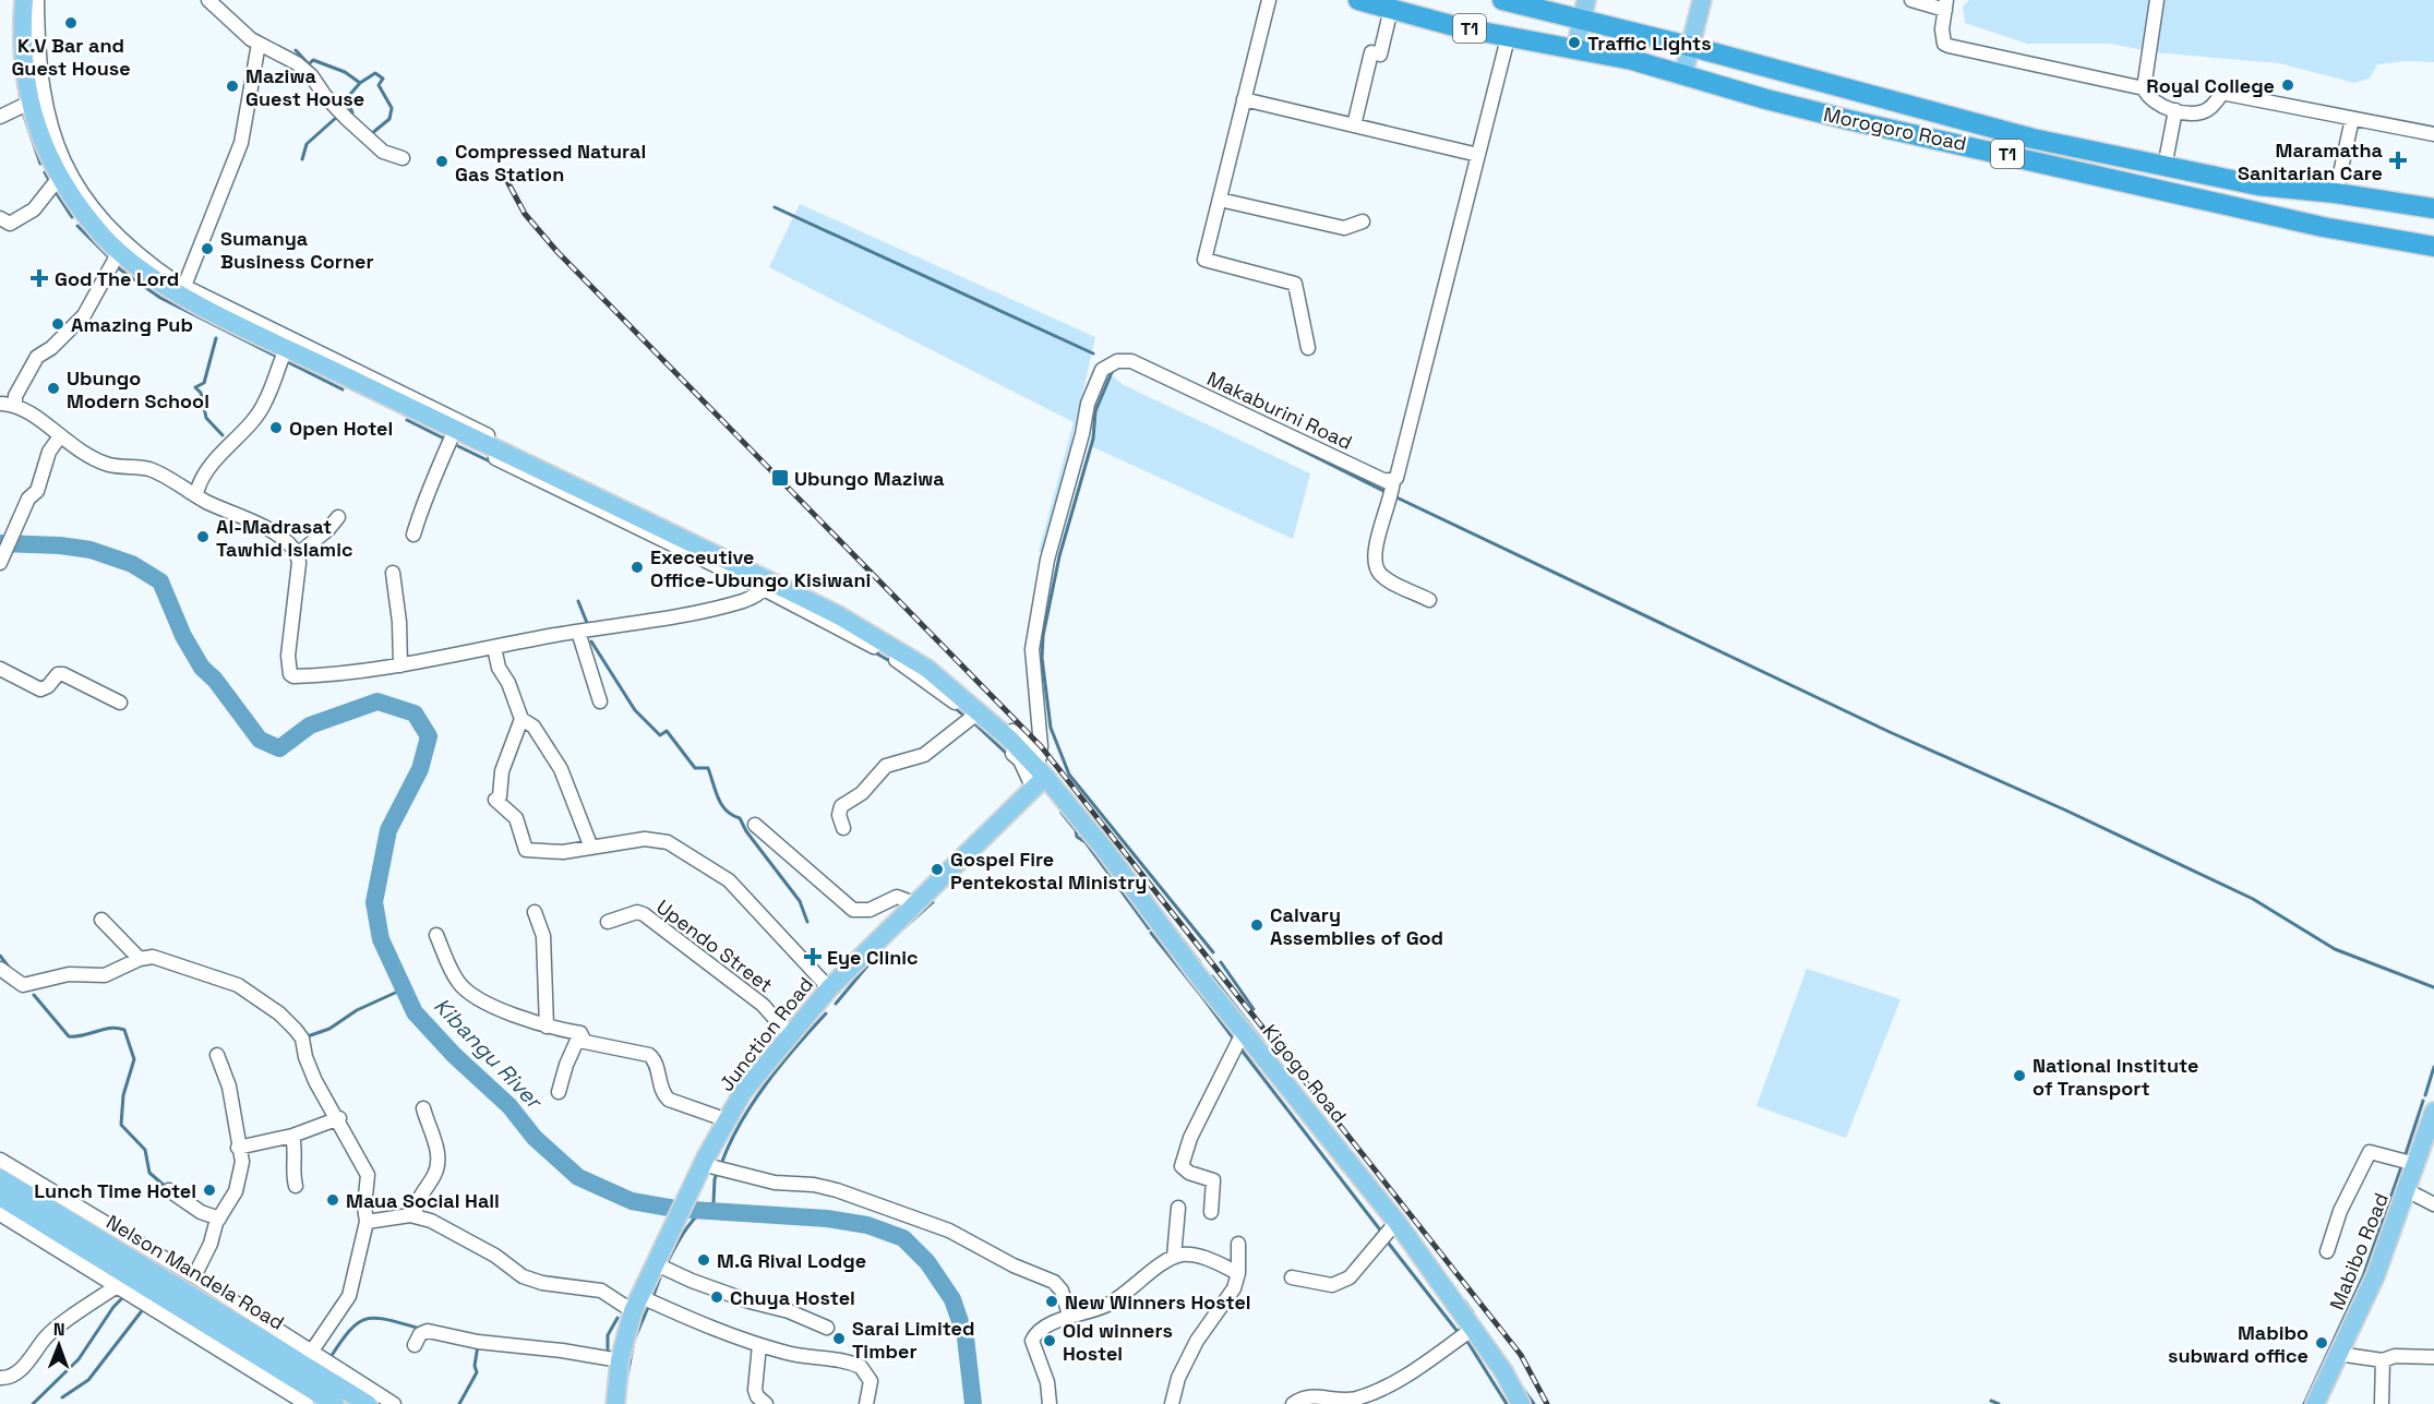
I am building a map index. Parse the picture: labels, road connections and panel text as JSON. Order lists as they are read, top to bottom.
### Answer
{
  "streets": {
    "highway": ["T1", "Morogoro Road"],
    "main road": [
      "Junction Road",
      "Kigogo Road",
      "Mabibo Road",
      "Nelson Mandela Road"
    ],
    "street": ["Makaburini Road", "Upendo Street"]
  },
  "crossings": [
    ["Makaburini Road", "Junction Road"],
    ["Makaburini Road", "Kigogo Road"],
    ["Upendo Street", "Junction Road"],
    ["Junction Road", "Kigogo Road"]
  ],
  "water": ["Kibangu River"],
  "places": {
    "other": [
      "K.V Bar and Guest House",
      "Traffic Lights",
      "Royal College",
      "Maziwa Guest House",
      "Compressed Natural Gas Station",
      "Sumanya Business Corner",
      "Amazing Pub",
      "Ubungo Modern School",
      "Open Hotel",
      "Al-Madrasat Tawhid Islamic",
      "Execeutive Office-Ubungo Kisiwani",
      "Gospel Fire Pentekostal Ministry",
      "Calvary Assemblies of God",
      "National Institute of Transport",
      "Lunch Time Hotel",
      "Maua Social Hall",
      "M.G Rival Lodge",
      "Chuya Hostel",
      "New Winners Hostel",
      "Sarai Limited Timber",
      "Old winners Hostel",
      "Mabibo subward office"
    ],
    "health": ["Maramatha Sanitarian Care", "God The Lord", "Eye Clinic"],
    "transit": ["Ubungo Maziwa"]
  },
  "north": "top"
}
